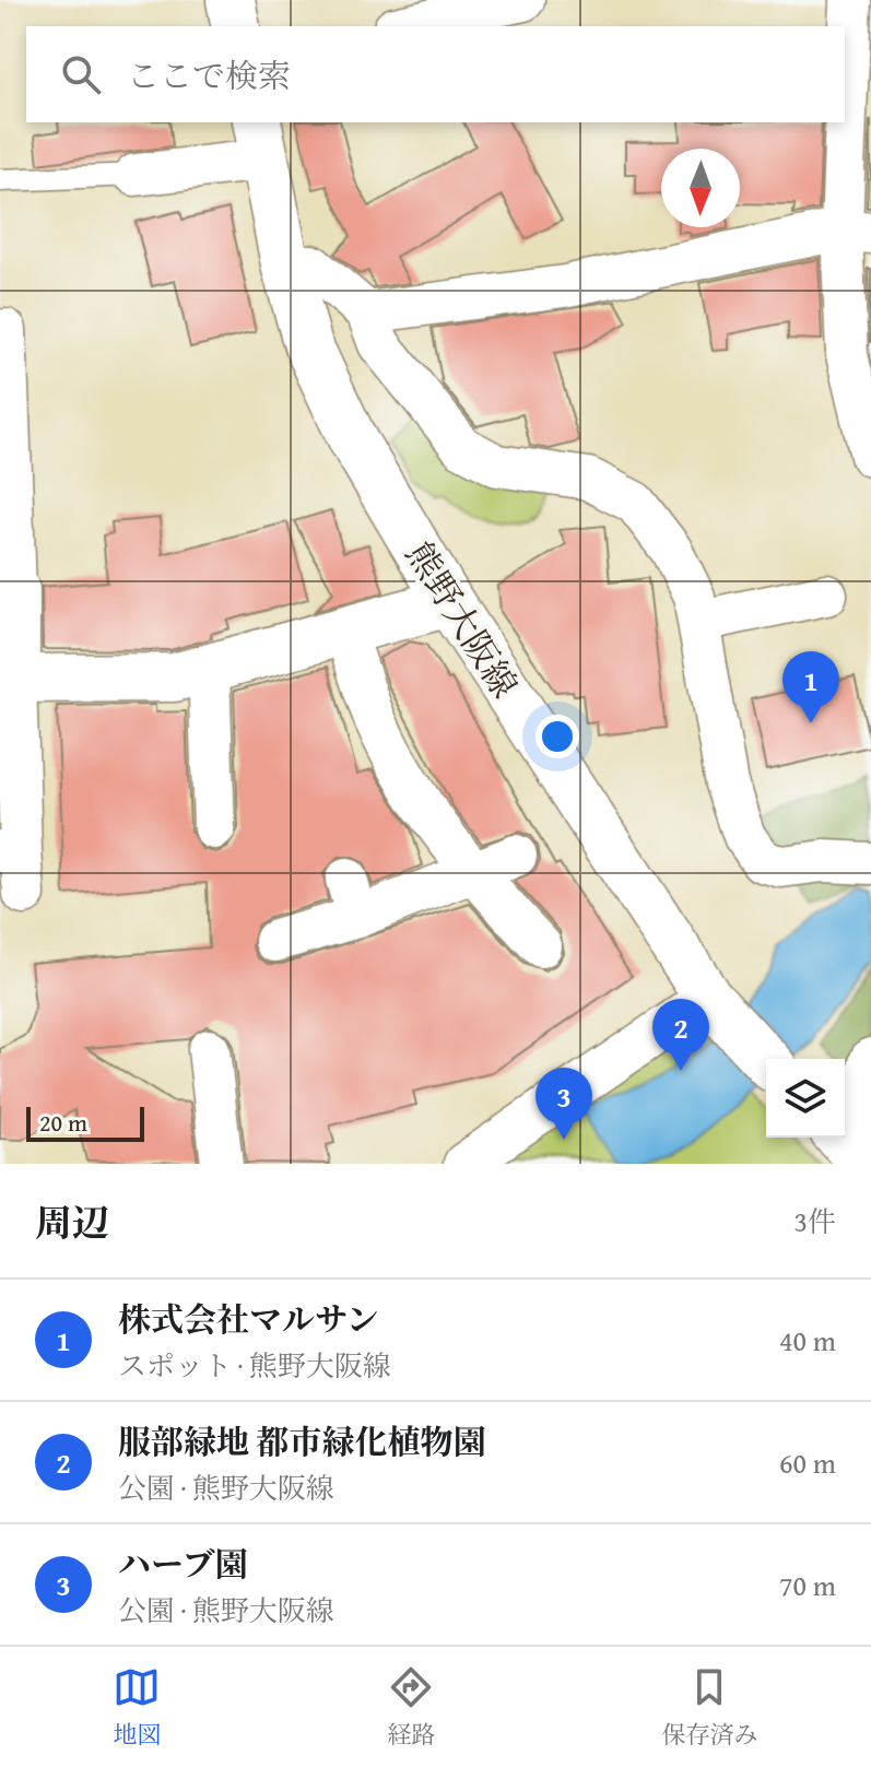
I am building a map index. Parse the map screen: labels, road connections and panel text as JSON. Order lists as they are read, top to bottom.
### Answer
{
  "streets": {
    "main road": ["熊野大阪線"]
  },
  "scale_bar": "20 m",
  "north": "bottom",
  "page": {
    "search": "ここで検索",
    "pins": ["1", "2", "3"],
    "scale": "20 m",
    "heading": ["周辺", "3件"],
    "list": [
      {
        "mark": "1",
        "name": "株式会社マルサン",
        "note": "スポット · 熊野大阪線",
        "value": "40 m"
      },
      {
        "mark": "2",
        "name": "服部緑地 都市緑化植物園",
        "note": "公園 · 熊野大阪線",
        "value": "60 m"
      },
      {
        "mark": "3",
        "name": "ハーブ園",
        "note": "公園 · 熊野大阪線",
        "value": "70 m"
      }
    ],
    "nav": ["地図", "経路", "保存済み"]
  }
}
